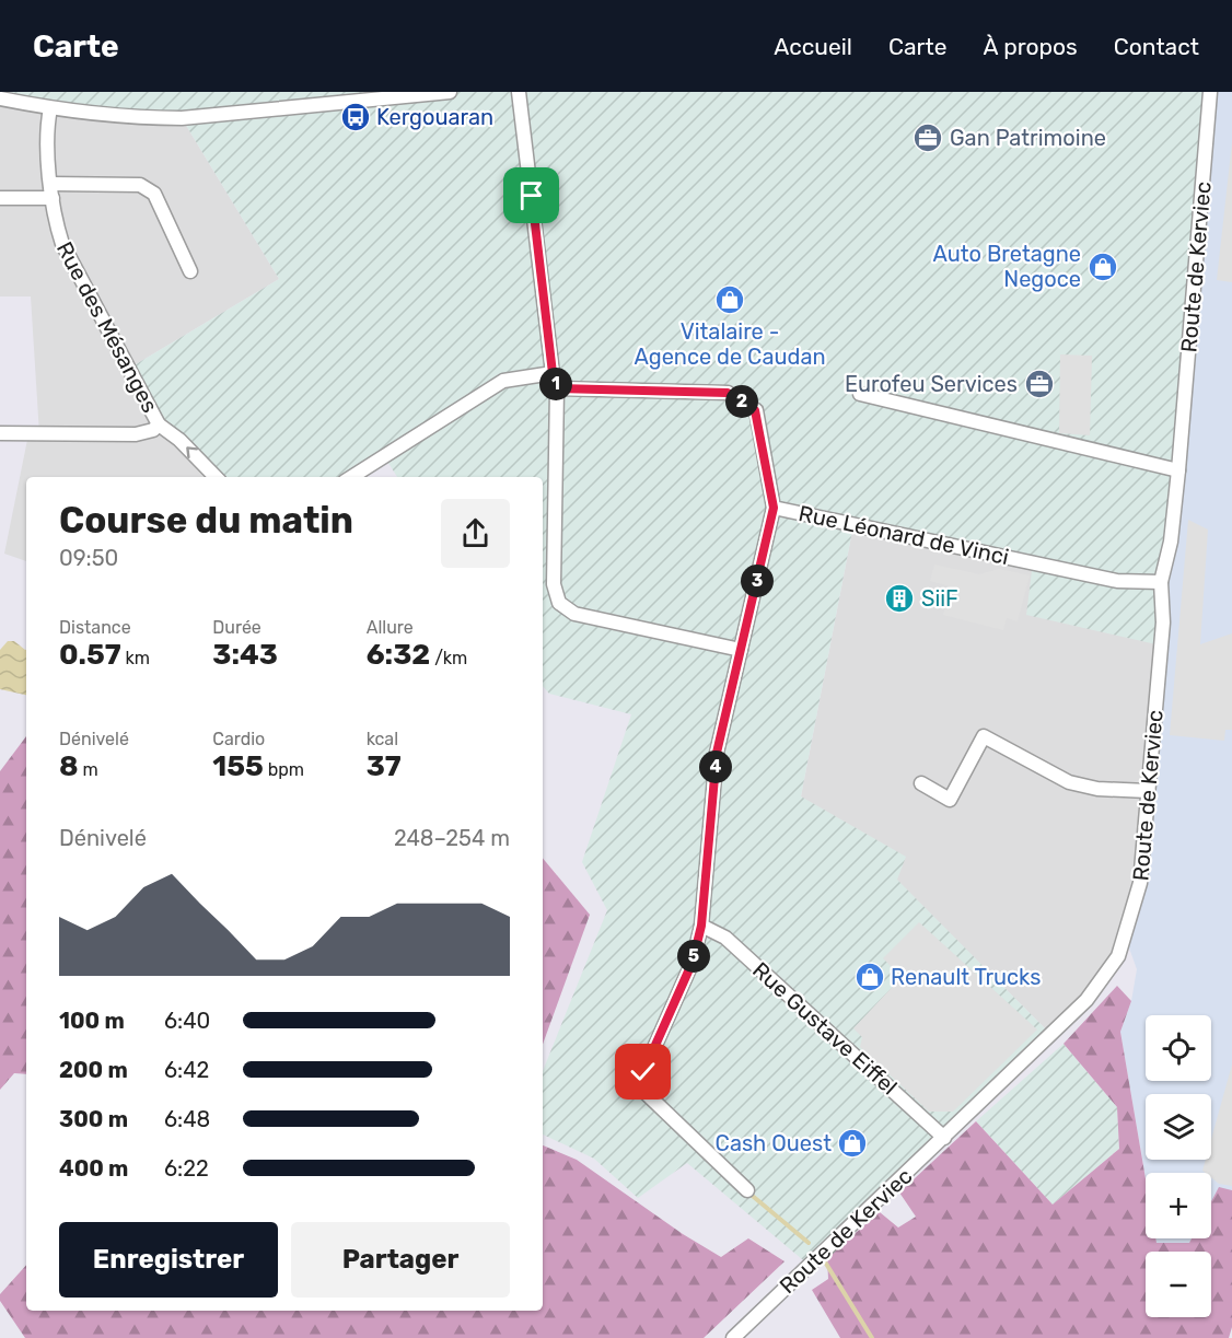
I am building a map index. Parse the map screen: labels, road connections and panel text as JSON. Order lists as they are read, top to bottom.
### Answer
{
  "streets": {
    "street": [
      "Route de Kerviec",
      "Rue des Mésanges",
      "Rue Léonard de Vinci",
      "Rue Gustave Eiffel"
    ]
  },
  "crossings": [
    ["Route de Kerviec", "Rue Léonard de Vinci"],
    ["Route de Kerviec", "Rue Gustave Eiffel"]
  ],
  "places": {
    "bus stop": ["Kergouaran"],
    "office": ["Gan Patrimoine", "Eurofeu Services"],
    "shop": [
      "Auto Bretagne Negoce",
      "Vitalaire - Agence de Caudan",
      "Renault Trucks",
      "Cash Ouest"
    ],
    "building": ["SiiF"]
  },
  "page": {
    "header": "Carte",
    "nav": [
      "Accueil",
      "Carte",
      "À propos",
      "Contact"
    ],
    "pins": [
      "1",
      "2",
      "3",
      "4",
      "5"
    ],
    "heading": ["Course du matin", "09:50"],
    "stats": [
      ["Distance", "0.57 km"],
      ["Durée", "3:43"],
      ["Allure", "6:32 /km"],
      ["Dénivelé", "8 m"],
      ["Cardio", "155 bpm"],
      ["kcal", "37"]
    ],
    "chart": ["Dénivelé", "248–254 m"],
    "list": [
      {
        "name": "100 m",
        "note": "6:40"
      },
      {
        "name": "200 m",
        "note": "6:42"
      },
      {
        "name": "300 m",
        "note": "6:48"
      },
      {
        "name": "400 m",
        "note": "6:22"
      }
    ],
    "map_buttons": ["+", "−"],
    "buttons": ["Enregistrer", "Partager"]
  }
}
